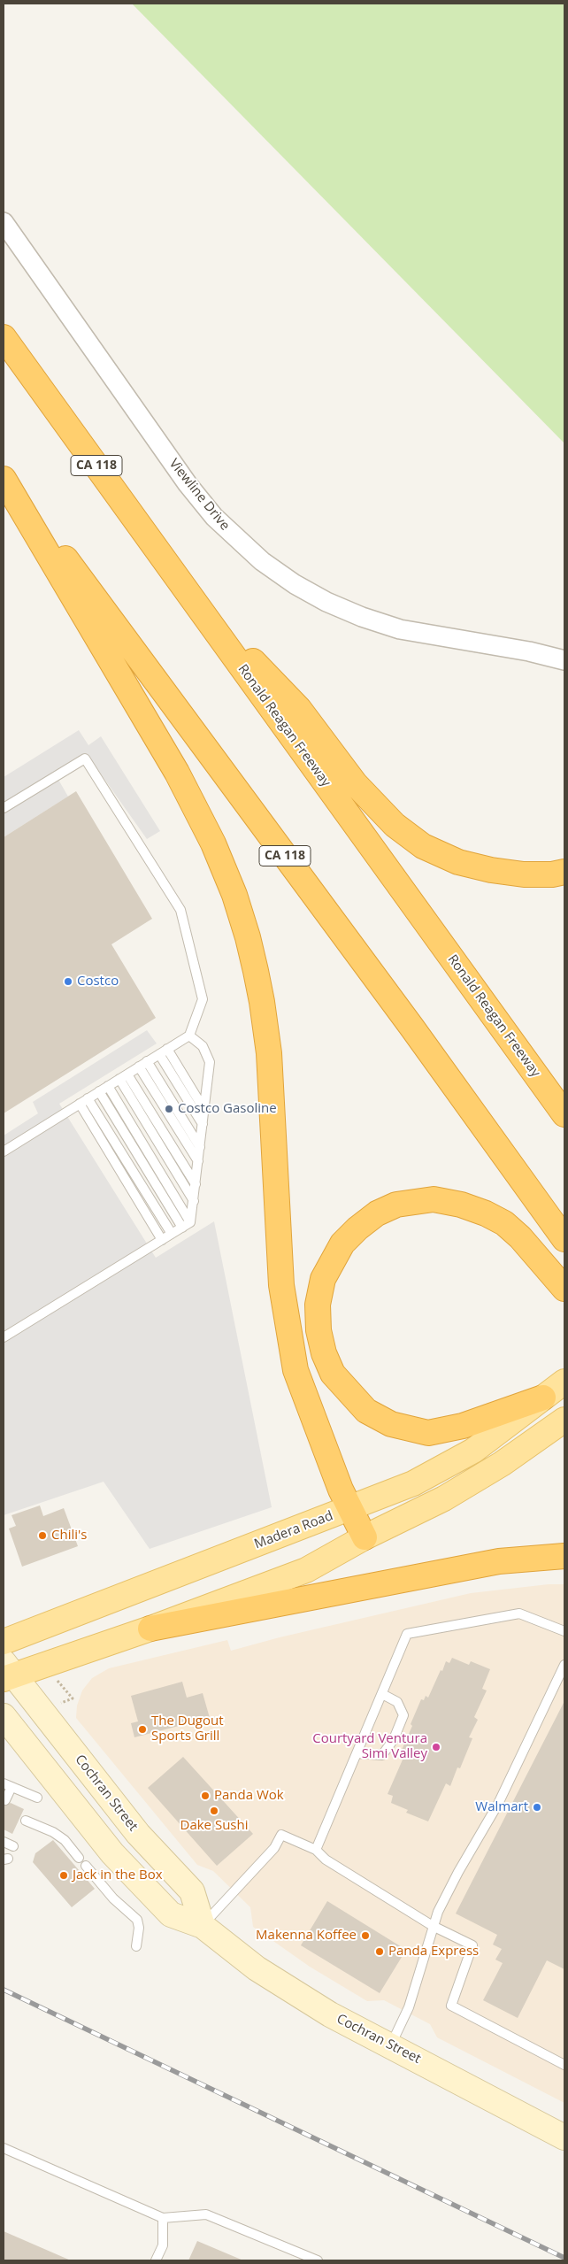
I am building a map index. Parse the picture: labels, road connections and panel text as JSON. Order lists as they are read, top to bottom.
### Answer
{
  "streets": {
    "highway": ["CA 118", "Ronald Reagan Freeway"],
    "main road": ["Madera Road", "Cochran Street"],
    "street": ["Viewline Drive"]
  },
  "places": [
    "Costco",
    "Costco Gasoline",
    "Chili's",
    "The Dugout Sports Grill",
    "Courtyard Ventura Simi Valley",
    "Panda Wok",
    "Walmart",
    "Dake Sushi",
    "Jack in the Box",
    "Makenna Koffee",
    "Panda Express"
  ]
}
